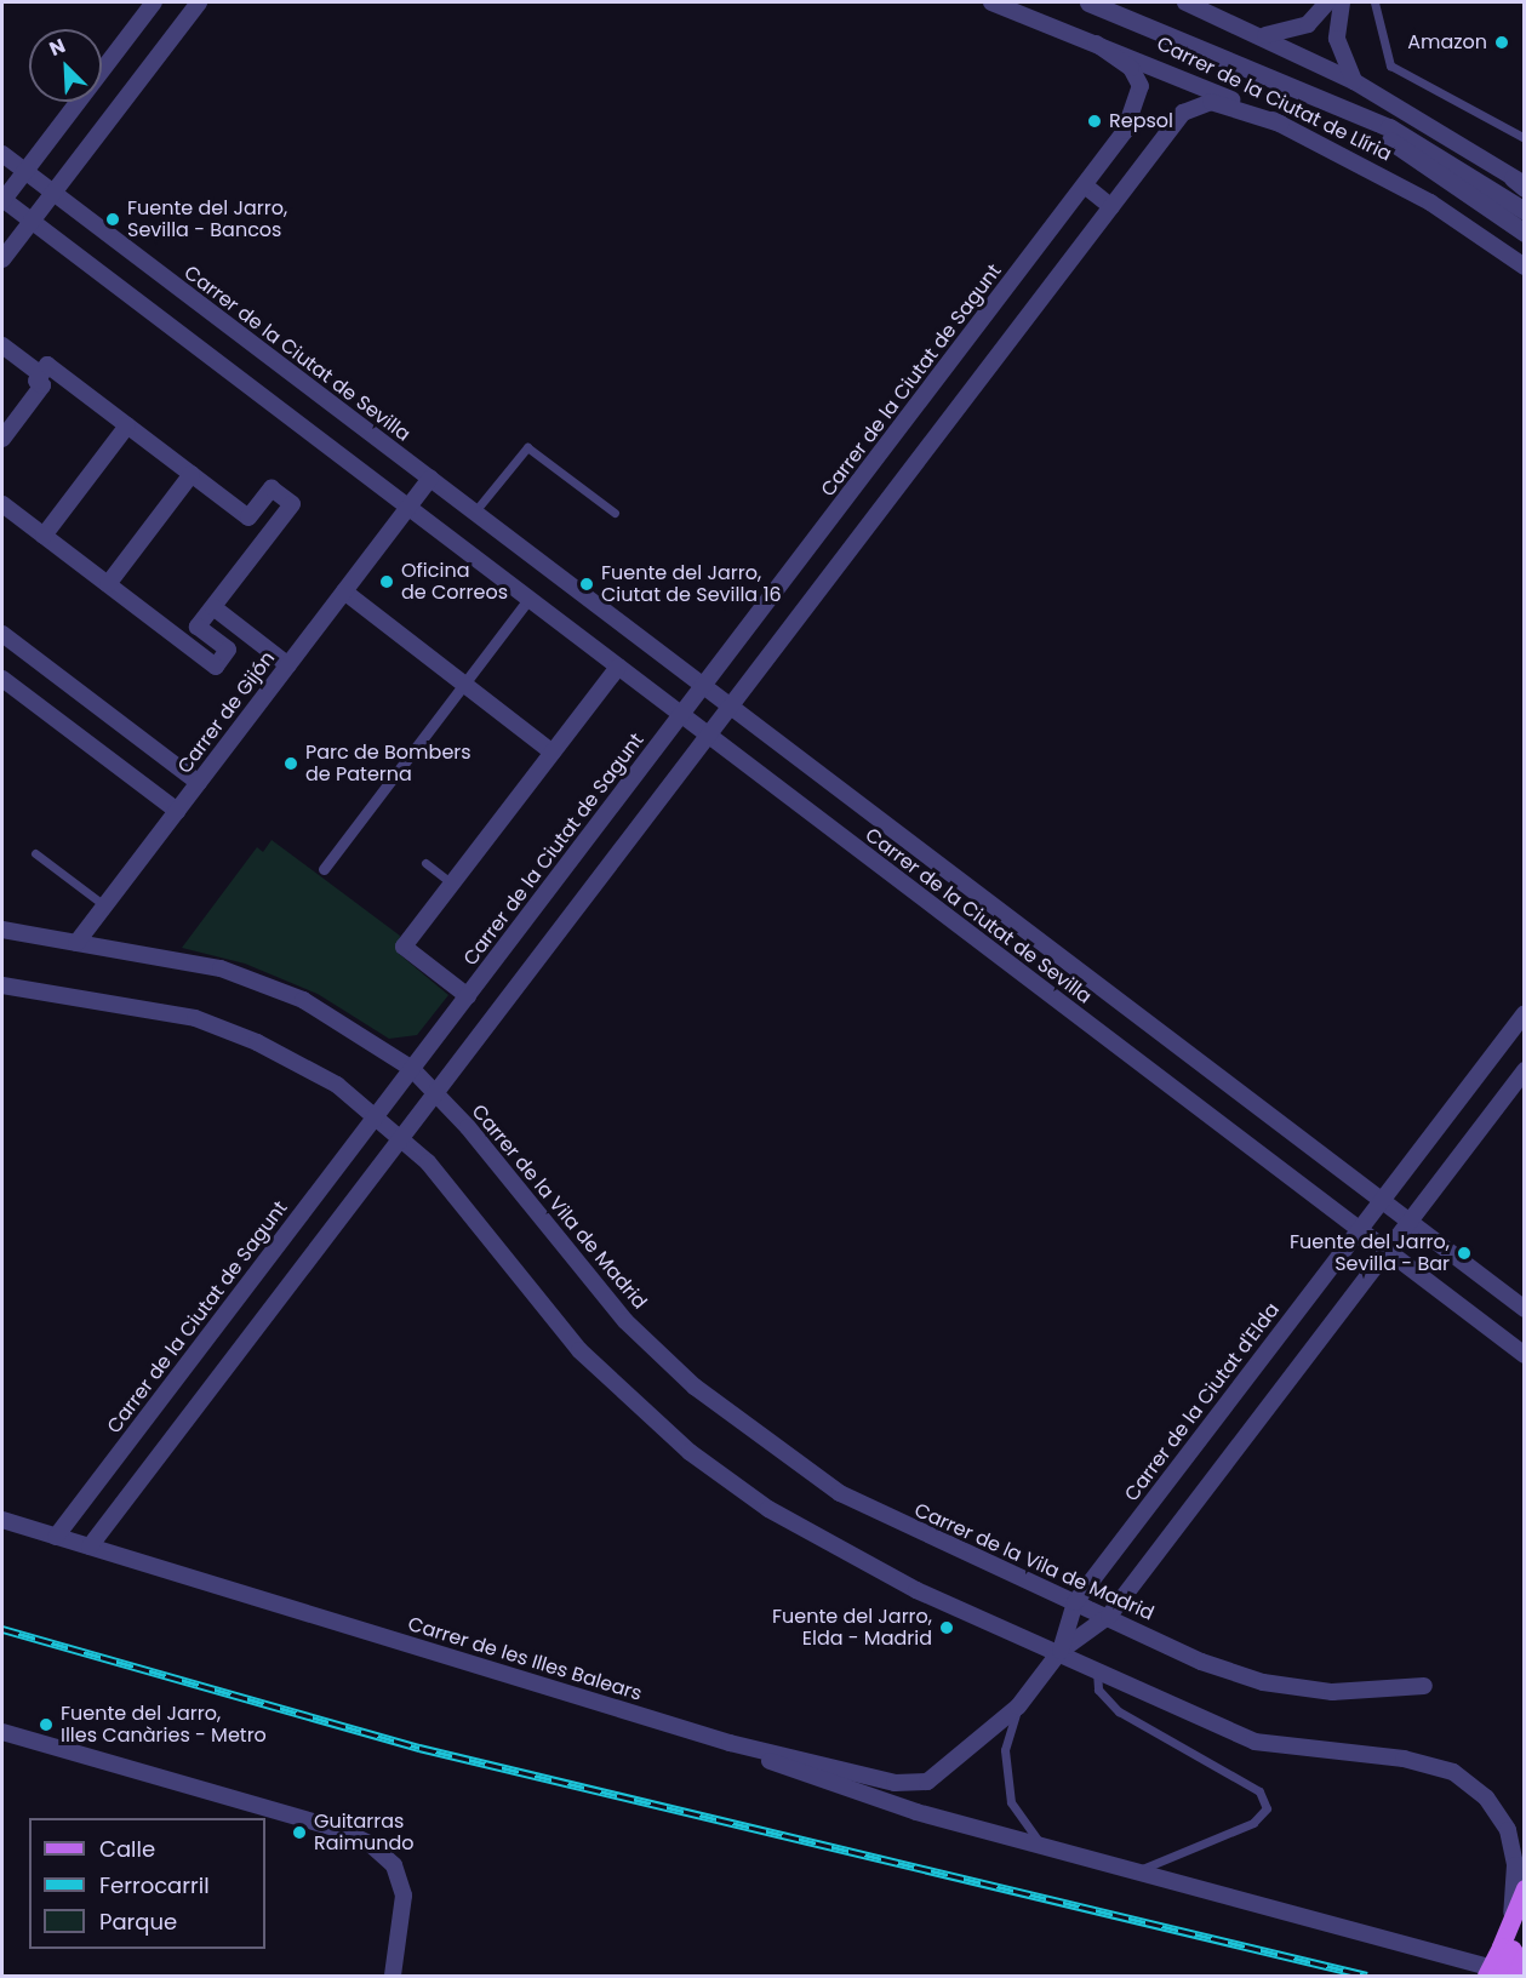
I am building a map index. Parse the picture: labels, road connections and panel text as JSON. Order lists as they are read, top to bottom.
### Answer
{
  "streets": {
    "street": [
      "Carrer de la Ciutat de Llíria",
      "Carrer de la Ciutat de Sevilla",
      "Carrer de la Ciutat de Sagunt",
      "Carrer de Gijón",
      "Carrer de la Vila de Madrid",
      "Carrer de la Ciutat d'Elda",
      "Carrer de les Illes Balears"
    ]
  },
  "crossings": [
    ["Carrer de la Ciutat de Llíria", "Carrer de la Ciutat de Sagunt"],
    ["Carrer de la Ciutat de Sevilla", "Carrer de la Ciutat de Sagunt"],
    ["Carrer de la Ciutat de Sevilla", "Carrer de Gijón"],
    ["Carrer de la Ciutat de Sevilla", "Carrer de la Ciutat d'Elda"],
    ["Carrer de la Ciutat de Sagunt", "Carrer de la Vila de Madrid"],
    ["Carrer de la Ciutat de Sagunt", "Carrer de les Illes Balears"],
    ["Carrer de Gijón", "Carrer de la Vila de Madrid"],
    ["Carrer de la Vila de Madrid", "Carrer de la Ciutat d'Elda"],
    ["Carrer de la Ciutat d'Elda", "Carrer de les Illes Balears"]
  ],
  "places": [
    "Amazon",
    "Repsol",
    "Fuente del Jarro, Sevilla - Bancos",
    "Oficina de Correos",
    "Fuente del Jarro, Ciutat de Sevilla 16",
    "Parc de Bombers de Paterna",
    "Fuente del Jarro, Sevilla - Bar",
    "Fuente del Jarro, Elda - Madrid",
    "Fuente del Jarro, Illes Canàries - Metro",
    "Guitarras Raimundo"
  ],
  "legend": ["Calle", "Ferrocarril", "Parque"],
  "north": "top left"
}
